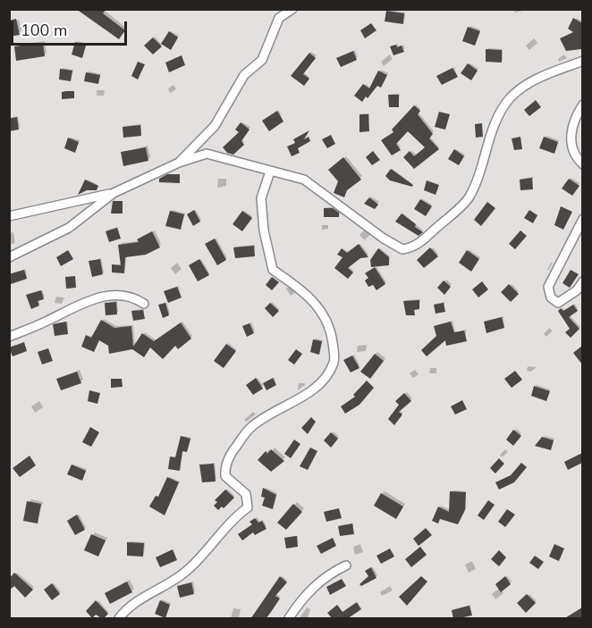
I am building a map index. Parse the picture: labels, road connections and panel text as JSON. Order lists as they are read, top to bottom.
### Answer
{
  "scale_bar": "100 m"
}
